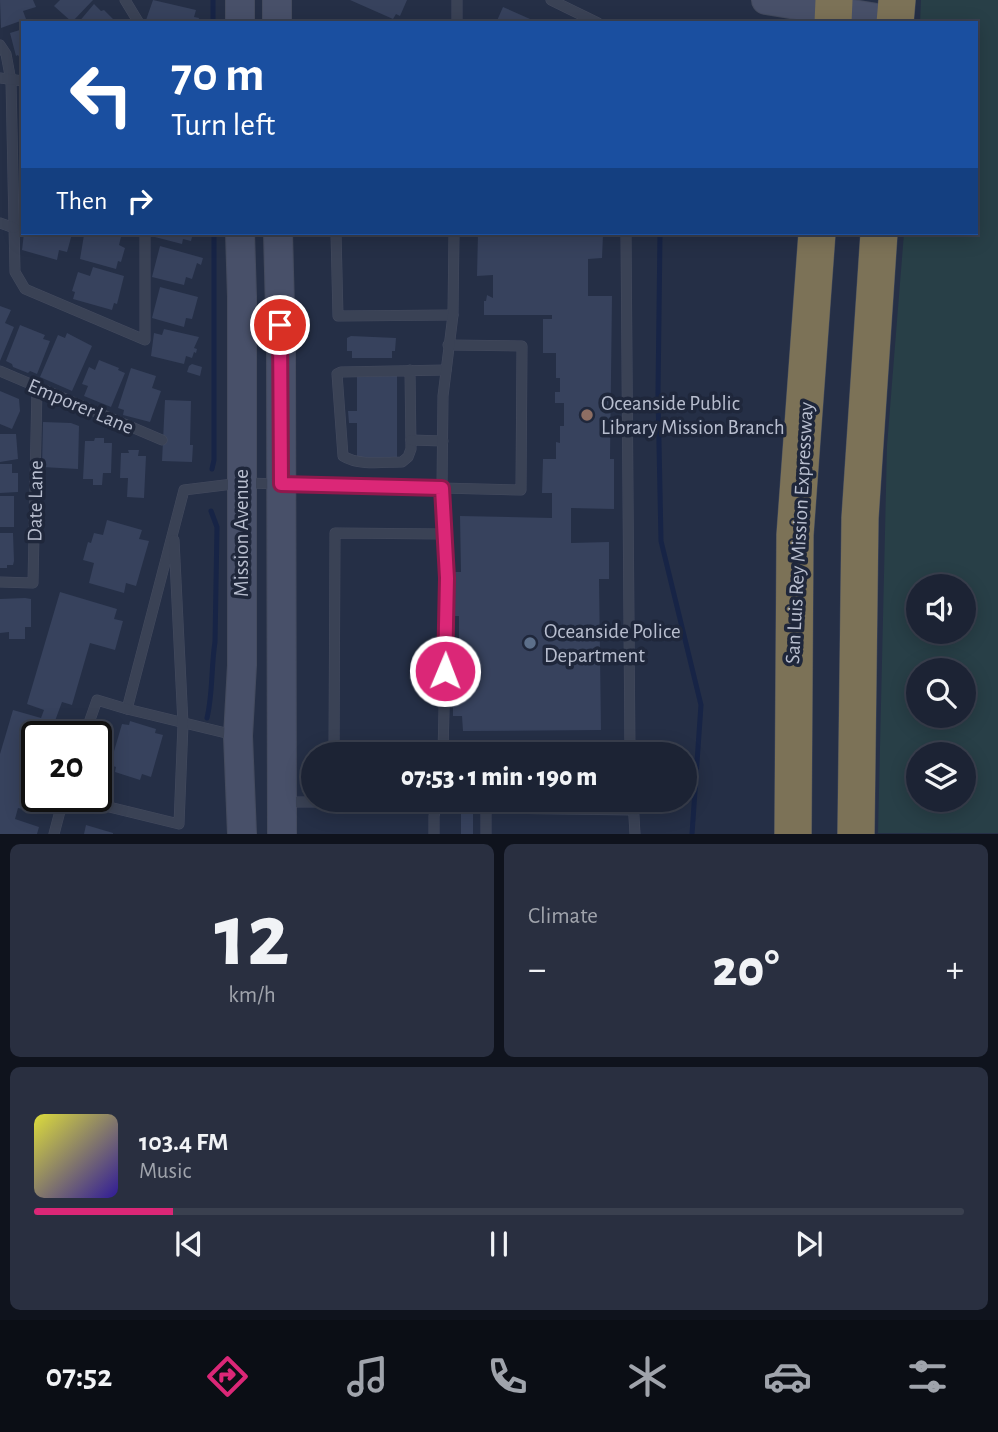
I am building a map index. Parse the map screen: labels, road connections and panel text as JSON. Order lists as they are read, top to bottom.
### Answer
{
  "streets": {
    "highway": ["San Luis Rey Mission Expressway"],
    "main road": ["Mission Avenue"],
    "lane": ["Emporer Lane", "Date Lane"]
  },
  "crossings": [
    ["Emporer Lane", "Date Lane"]
  ],
  "places": ["Oceanside Public Library Mission Branch", "Oceanside Police Department"],
  "page": {
    "turn": ["70 m", "Turn left"],
    "then": "Then",
    "limit": "20",
    "trip": "07:53 · 1 min · 190 m",
    "tile": [
      ["12", "km/h"],
      "Climate"
    ],
    "heat": ["−", "20°", "+"],
    "song": ["103.4 FM", "Music"],
    "tabs": "07:52"
  }
}
